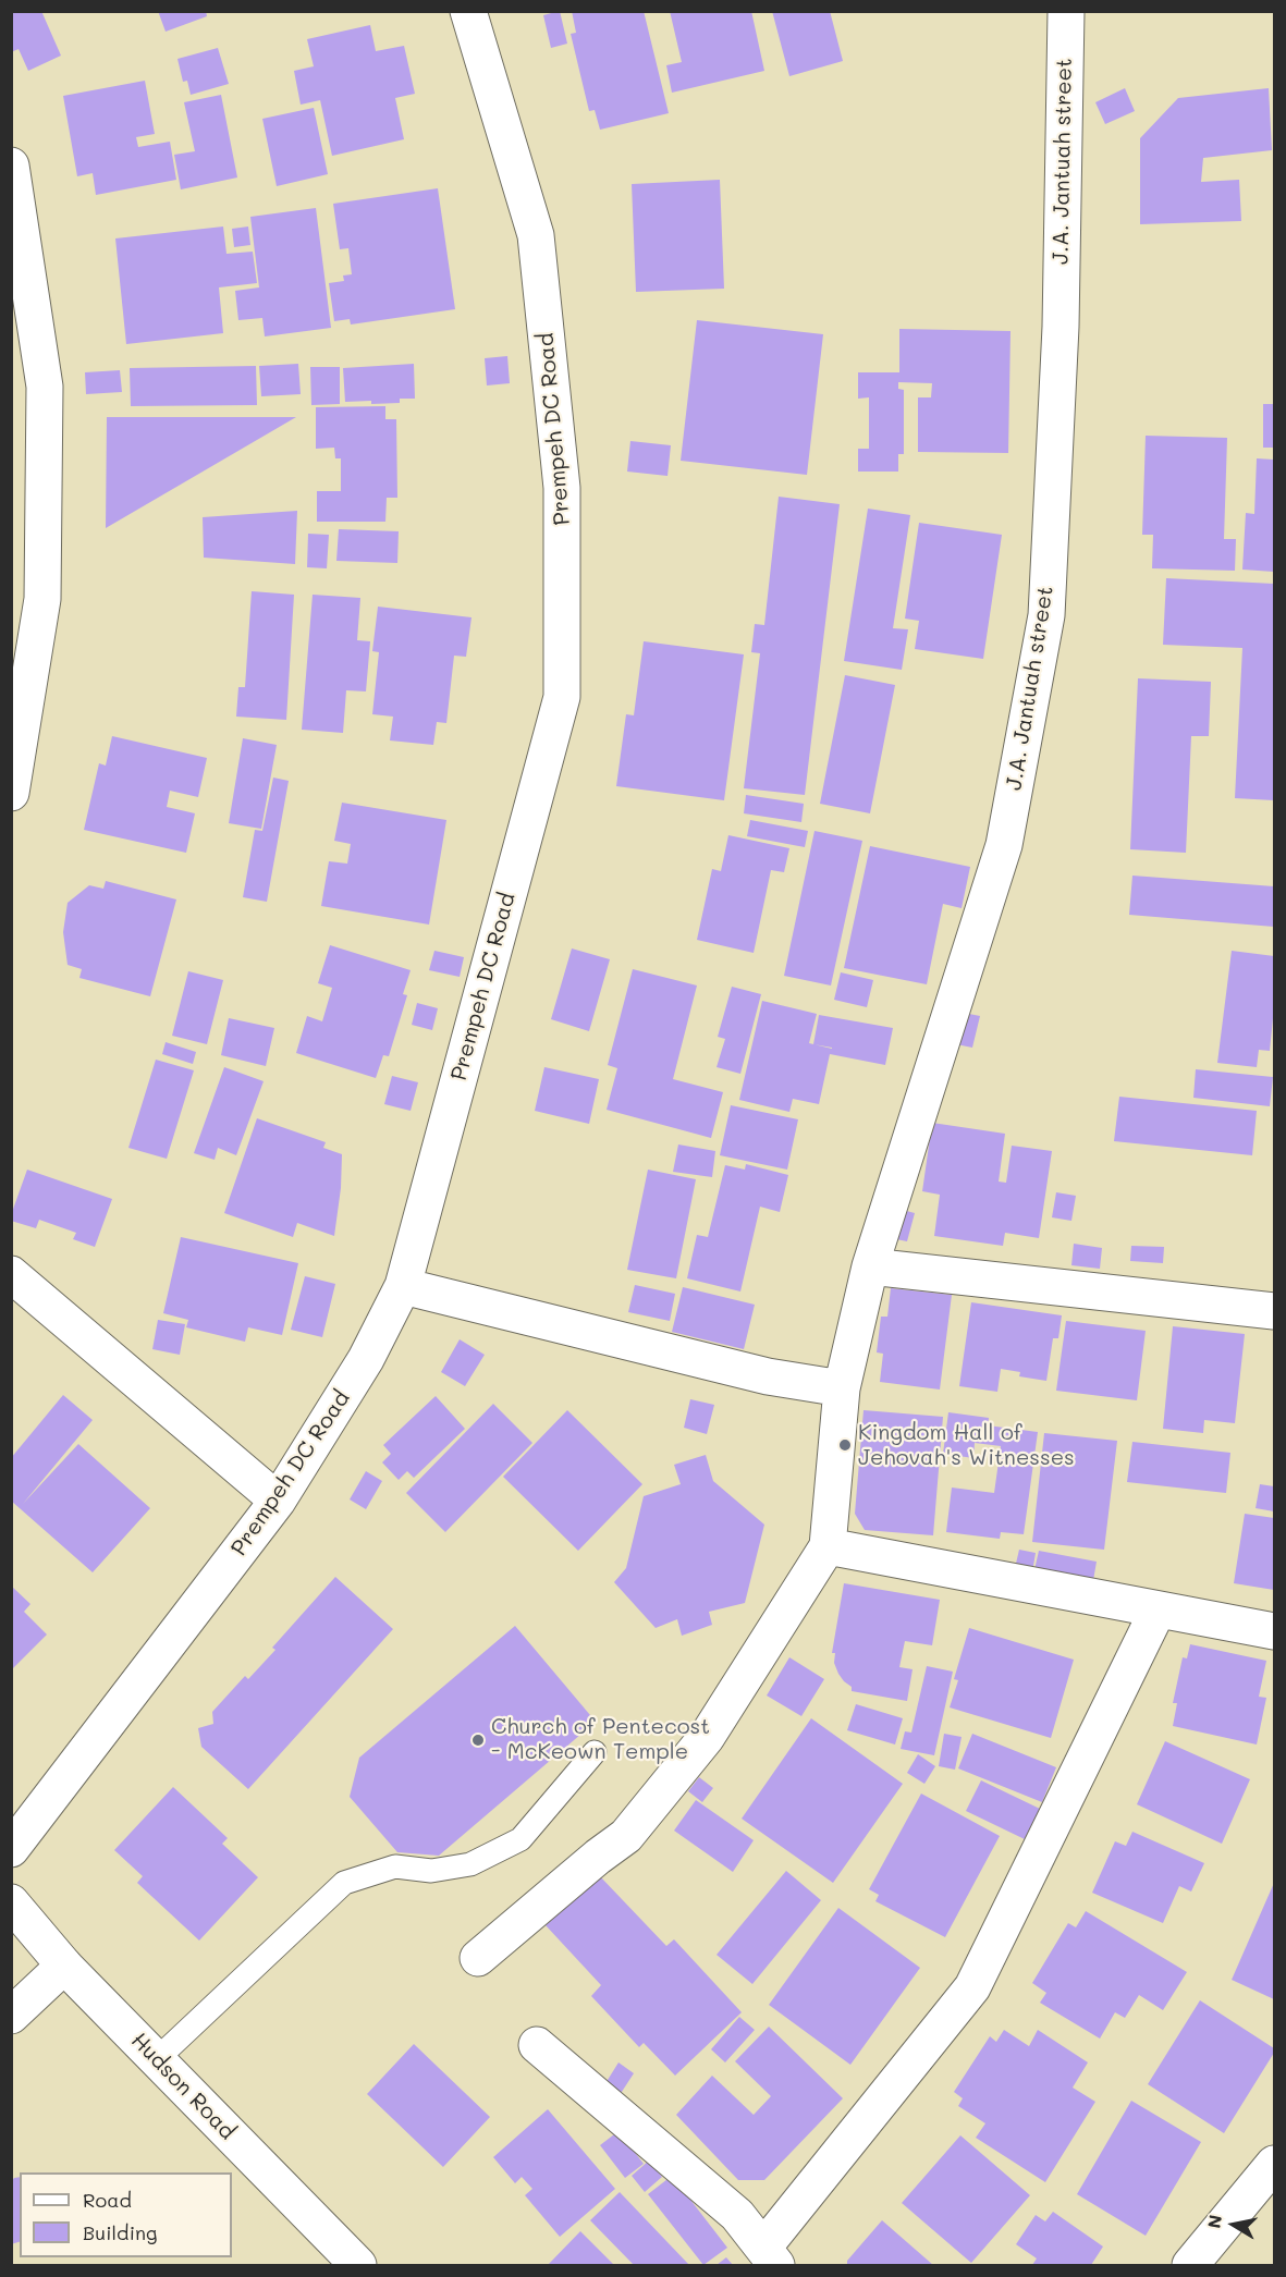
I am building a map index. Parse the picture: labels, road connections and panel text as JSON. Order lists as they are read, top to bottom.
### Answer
{
  "streets": {
    "street": ["J.A. Jantuah street", "Prempeh DC Road", "Hudson Road"]
  },
  "places": ["Kingdom Hall of Jehovah's Witnesses", "Church of Pentecost - McKeown Temple"],
  "legend": ["Road", "Building"],
  "north": "left"
}
